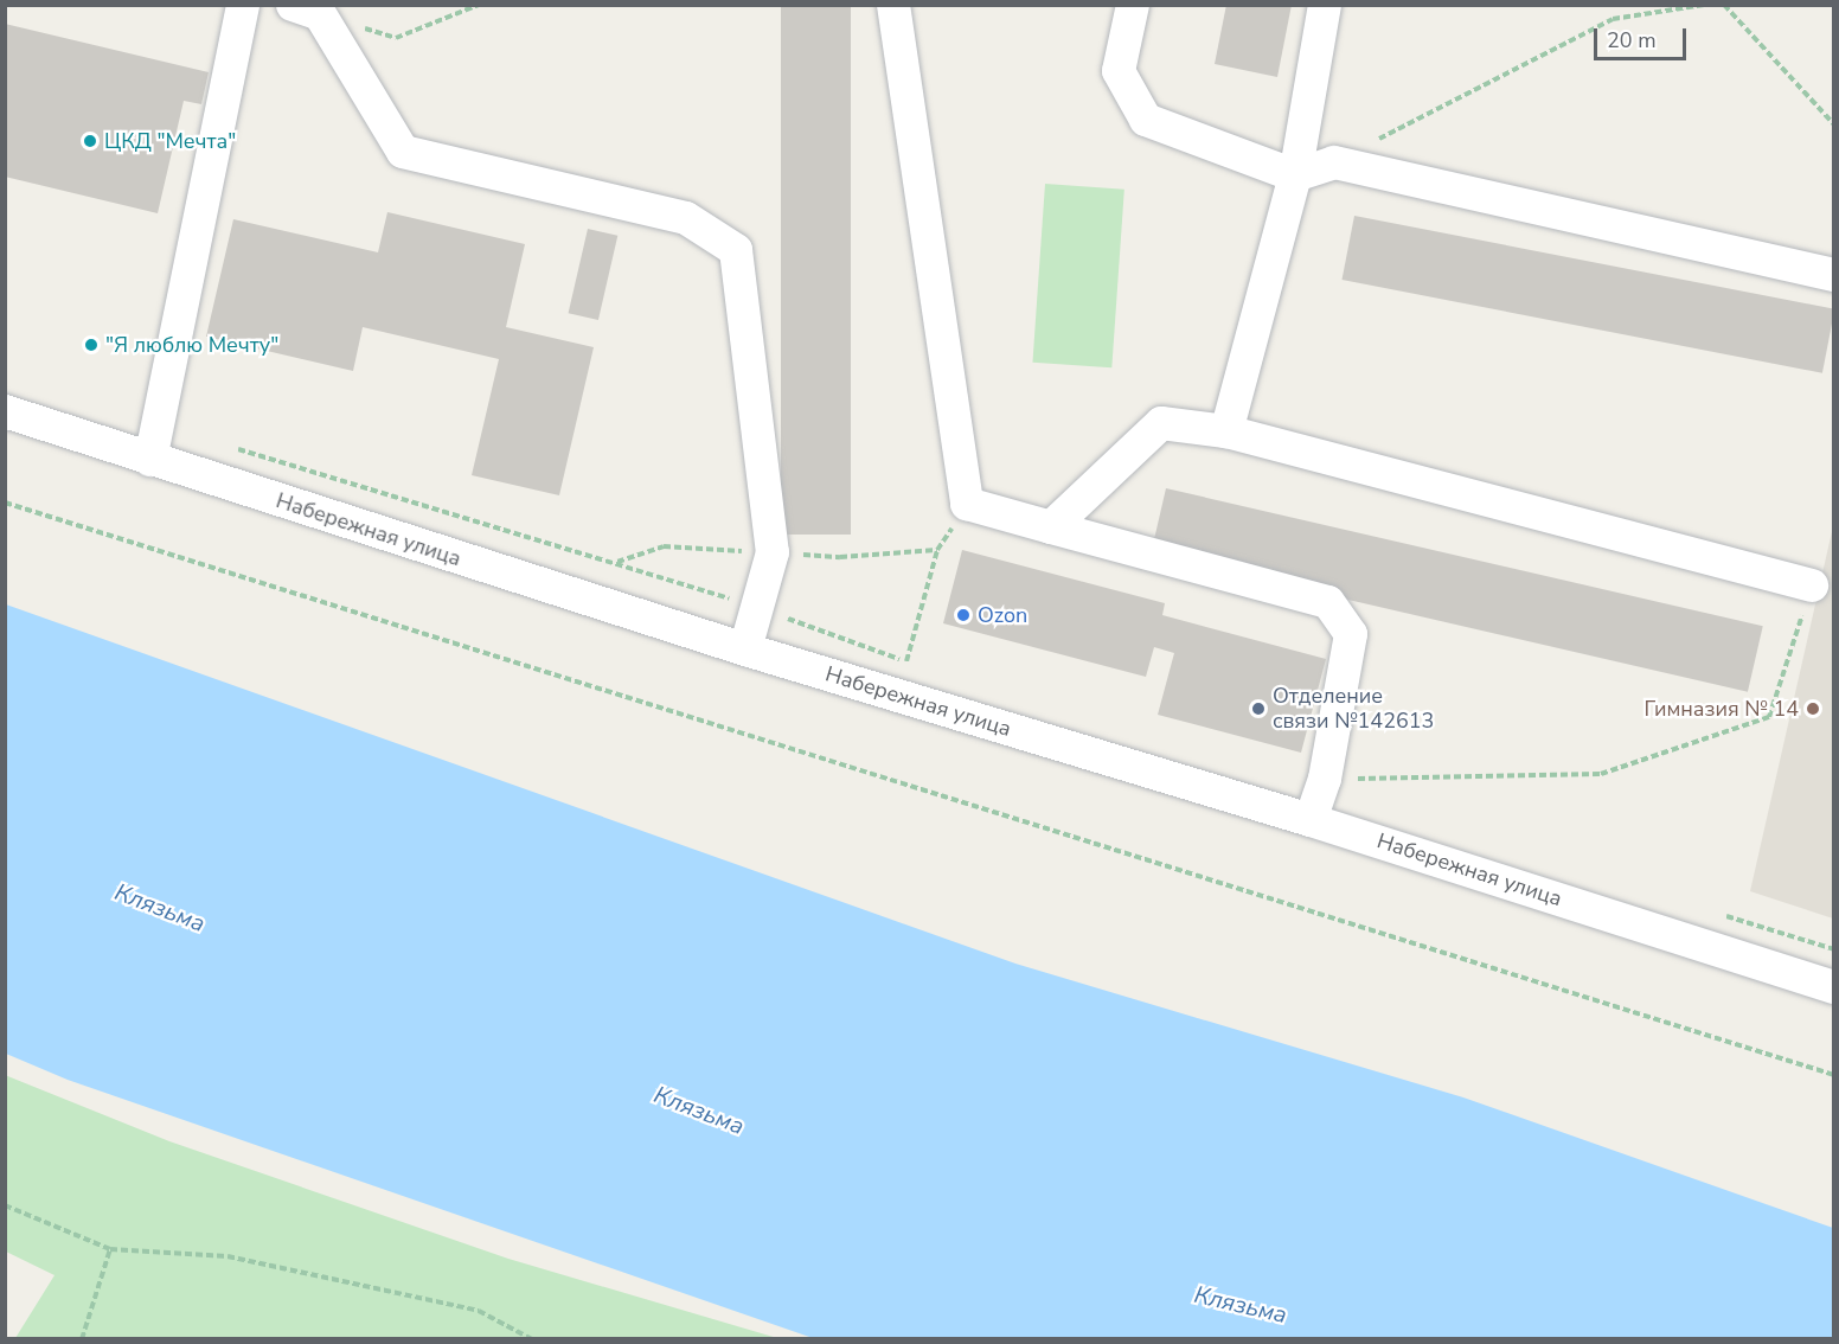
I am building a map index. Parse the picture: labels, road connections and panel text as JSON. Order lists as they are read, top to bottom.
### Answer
{
  "streets": {
    "street": ["Набережная улица"]
  },
  "water": ["Клязьма"],
  "places": [
    "ЦКД \"Мечта\"",
    "\"Я люблю Мечту\"",
    "Ozon",
    "Отделение связи №142613",
    "Гимназия № 14"
  ],
  "scale_bar": "20 m"
}
